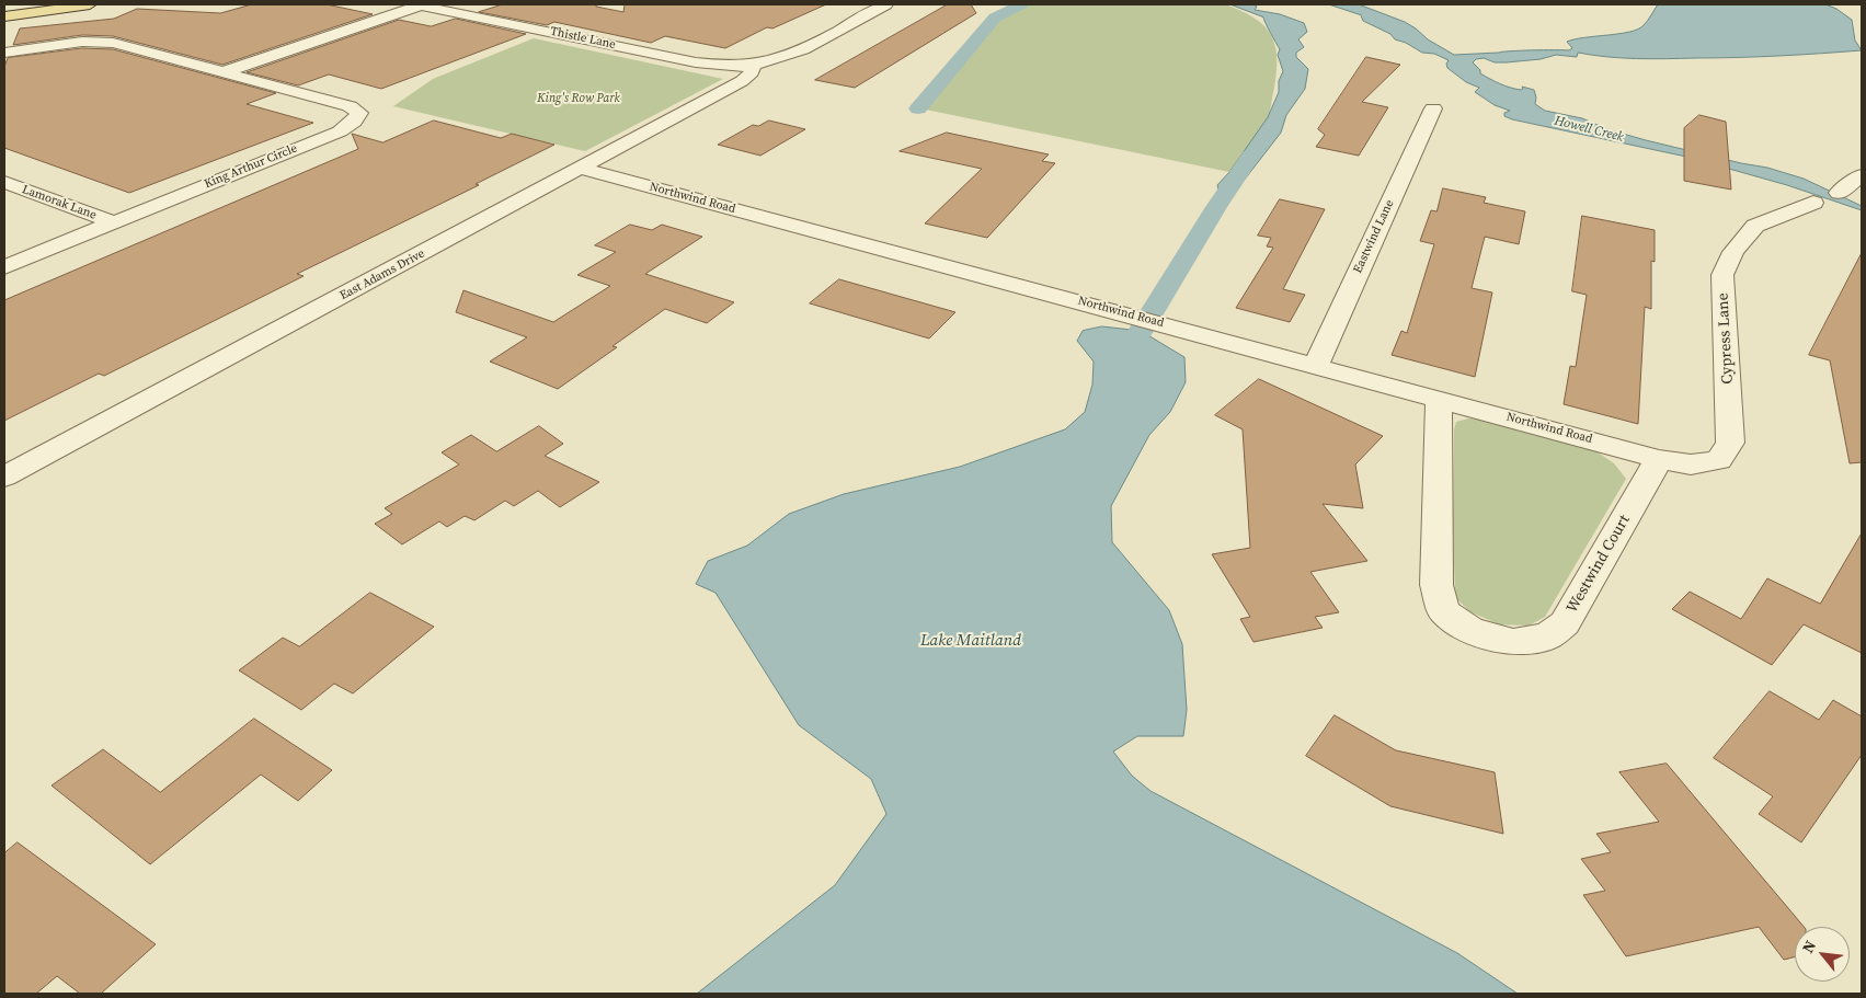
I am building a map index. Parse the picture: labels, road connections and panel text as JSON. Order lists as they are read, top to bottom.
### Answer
{
  "streets": {
    "street": [
      "Thistle Lane",
      "King Arthur Circle",
      "Northwind Road",
      "Lamorak Lane",
      "Eastwind Lane",
      "East Adams Drive",
      "Cypress Lane",
      "Westwind Court"
    ]
  },
  "crossings": [
    ["Thistle Lane", "East Adams Drive"],
    ["King Arthur Circle", "Lamorak Lane"],
    ["Northwind Road", "Eastwind Lane"],
    ["Northwind Road", "East Adams Drive"],
    ["Northwind Road", "Cypress Lane"],
    ["Northwind Road", "Westwind Court"],
    ["Cypress Lane", "Westwind Court"]
  ],
  "water": ["Howell Creek", "Lake Maitland"],
  "parks": ["King's Row Park"],
  "north": "top left"
}
